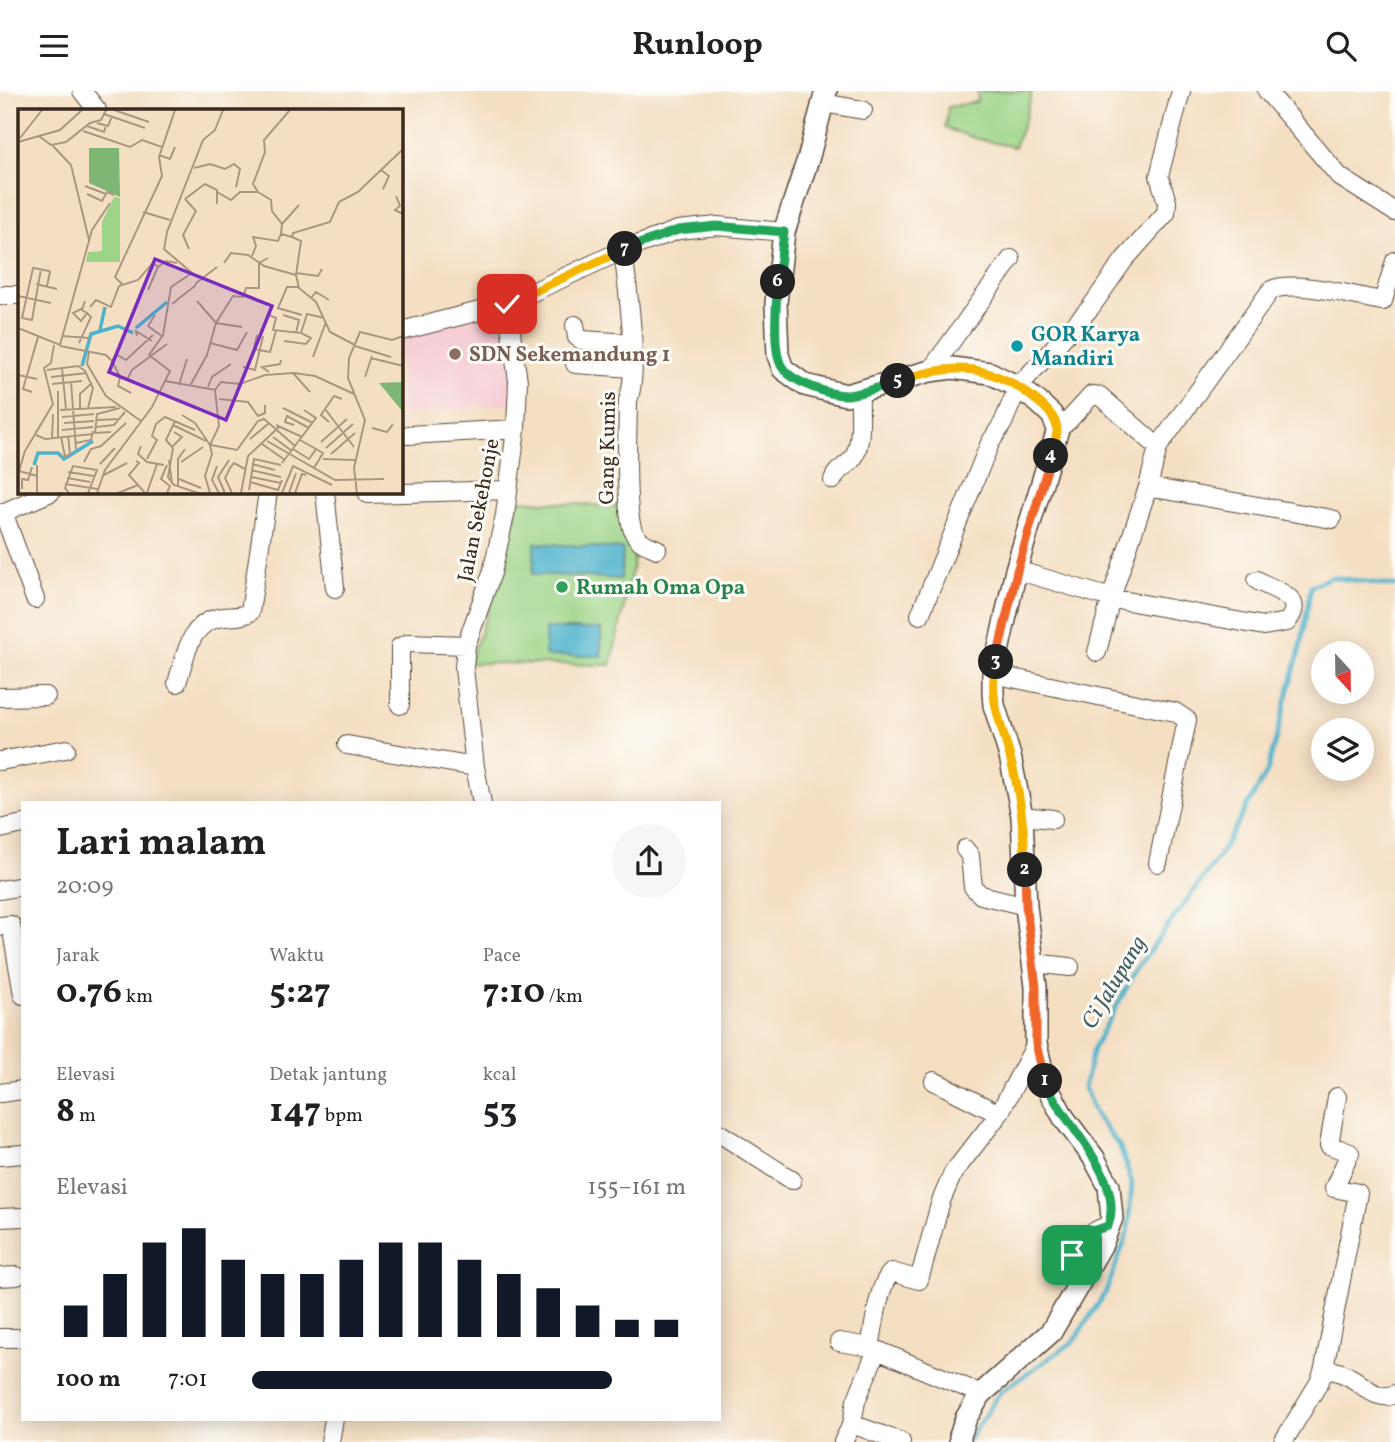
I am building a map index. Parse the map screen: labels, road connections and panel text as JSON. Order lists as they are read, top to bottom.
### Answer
{
  "streets": {
    "street": ["Gang Kumis", "Jalan Sekehonje"]
  },
  "water": ["Ci Jalupang"],
  "places": ["GOR Karya Mandiri", "SDN Sekemandung 1", "Rumah Oma Opa"],
  "north": "bottom",
  "page": {
    "header": "Runloop",
    "pins": [
      "7",
      "6",
      "5",
      "4",
      "3",
      "2",
      "1"
    ],
    "heading": ["Lari malam", "20:09"],
    "stats": [
      ["Jarak", "0.76 km"],
      ["Waktu", "5:27"],
      ["Pace", "7:10 /km"],
      ["Elevasi", "8 m"],
      ["Detak jantung", "147 bpm"],
      ["kcal", "53"]
    ],
    "chart": ["Elevasi", "155–161 m"],
    "list": [
      {
        "name": "100 m",
        "note": "7:01"
      }
    ]
  }
}
